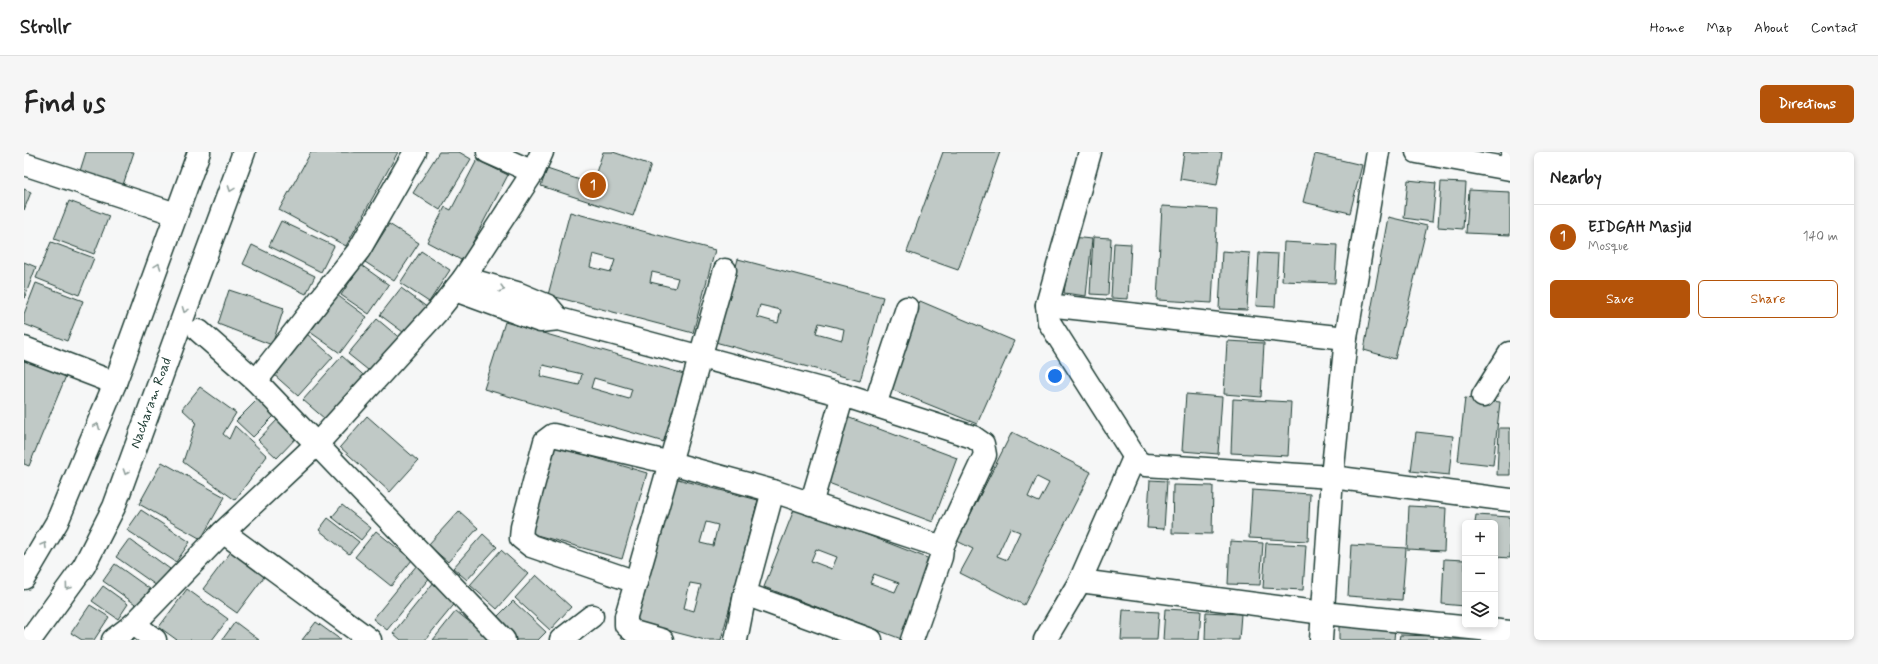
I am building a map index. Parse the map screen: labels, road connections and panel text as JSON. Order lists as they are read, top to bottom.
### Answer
{
  "streets": {
    "street": ["Nacharam Road"]
  },
  "page": {
    "header": "Strollr",
    "nav": [
      "Home",
      "Map",
      "About",
      "Contact"
    ],
    "buttons": [
      "Directions",
      ["Save", "Share"]
    ],
    "title": "Find us",
    "heading": "Nearby",
    "pins": "1",
    "list": [
      {
        "mark": "1",
        "name": "EIDGAH Masjid",
        "note": "Mosque",
        "value": "140 m"
      }
    ],
    "map_buttons": ["+", "−"]
  }
}
